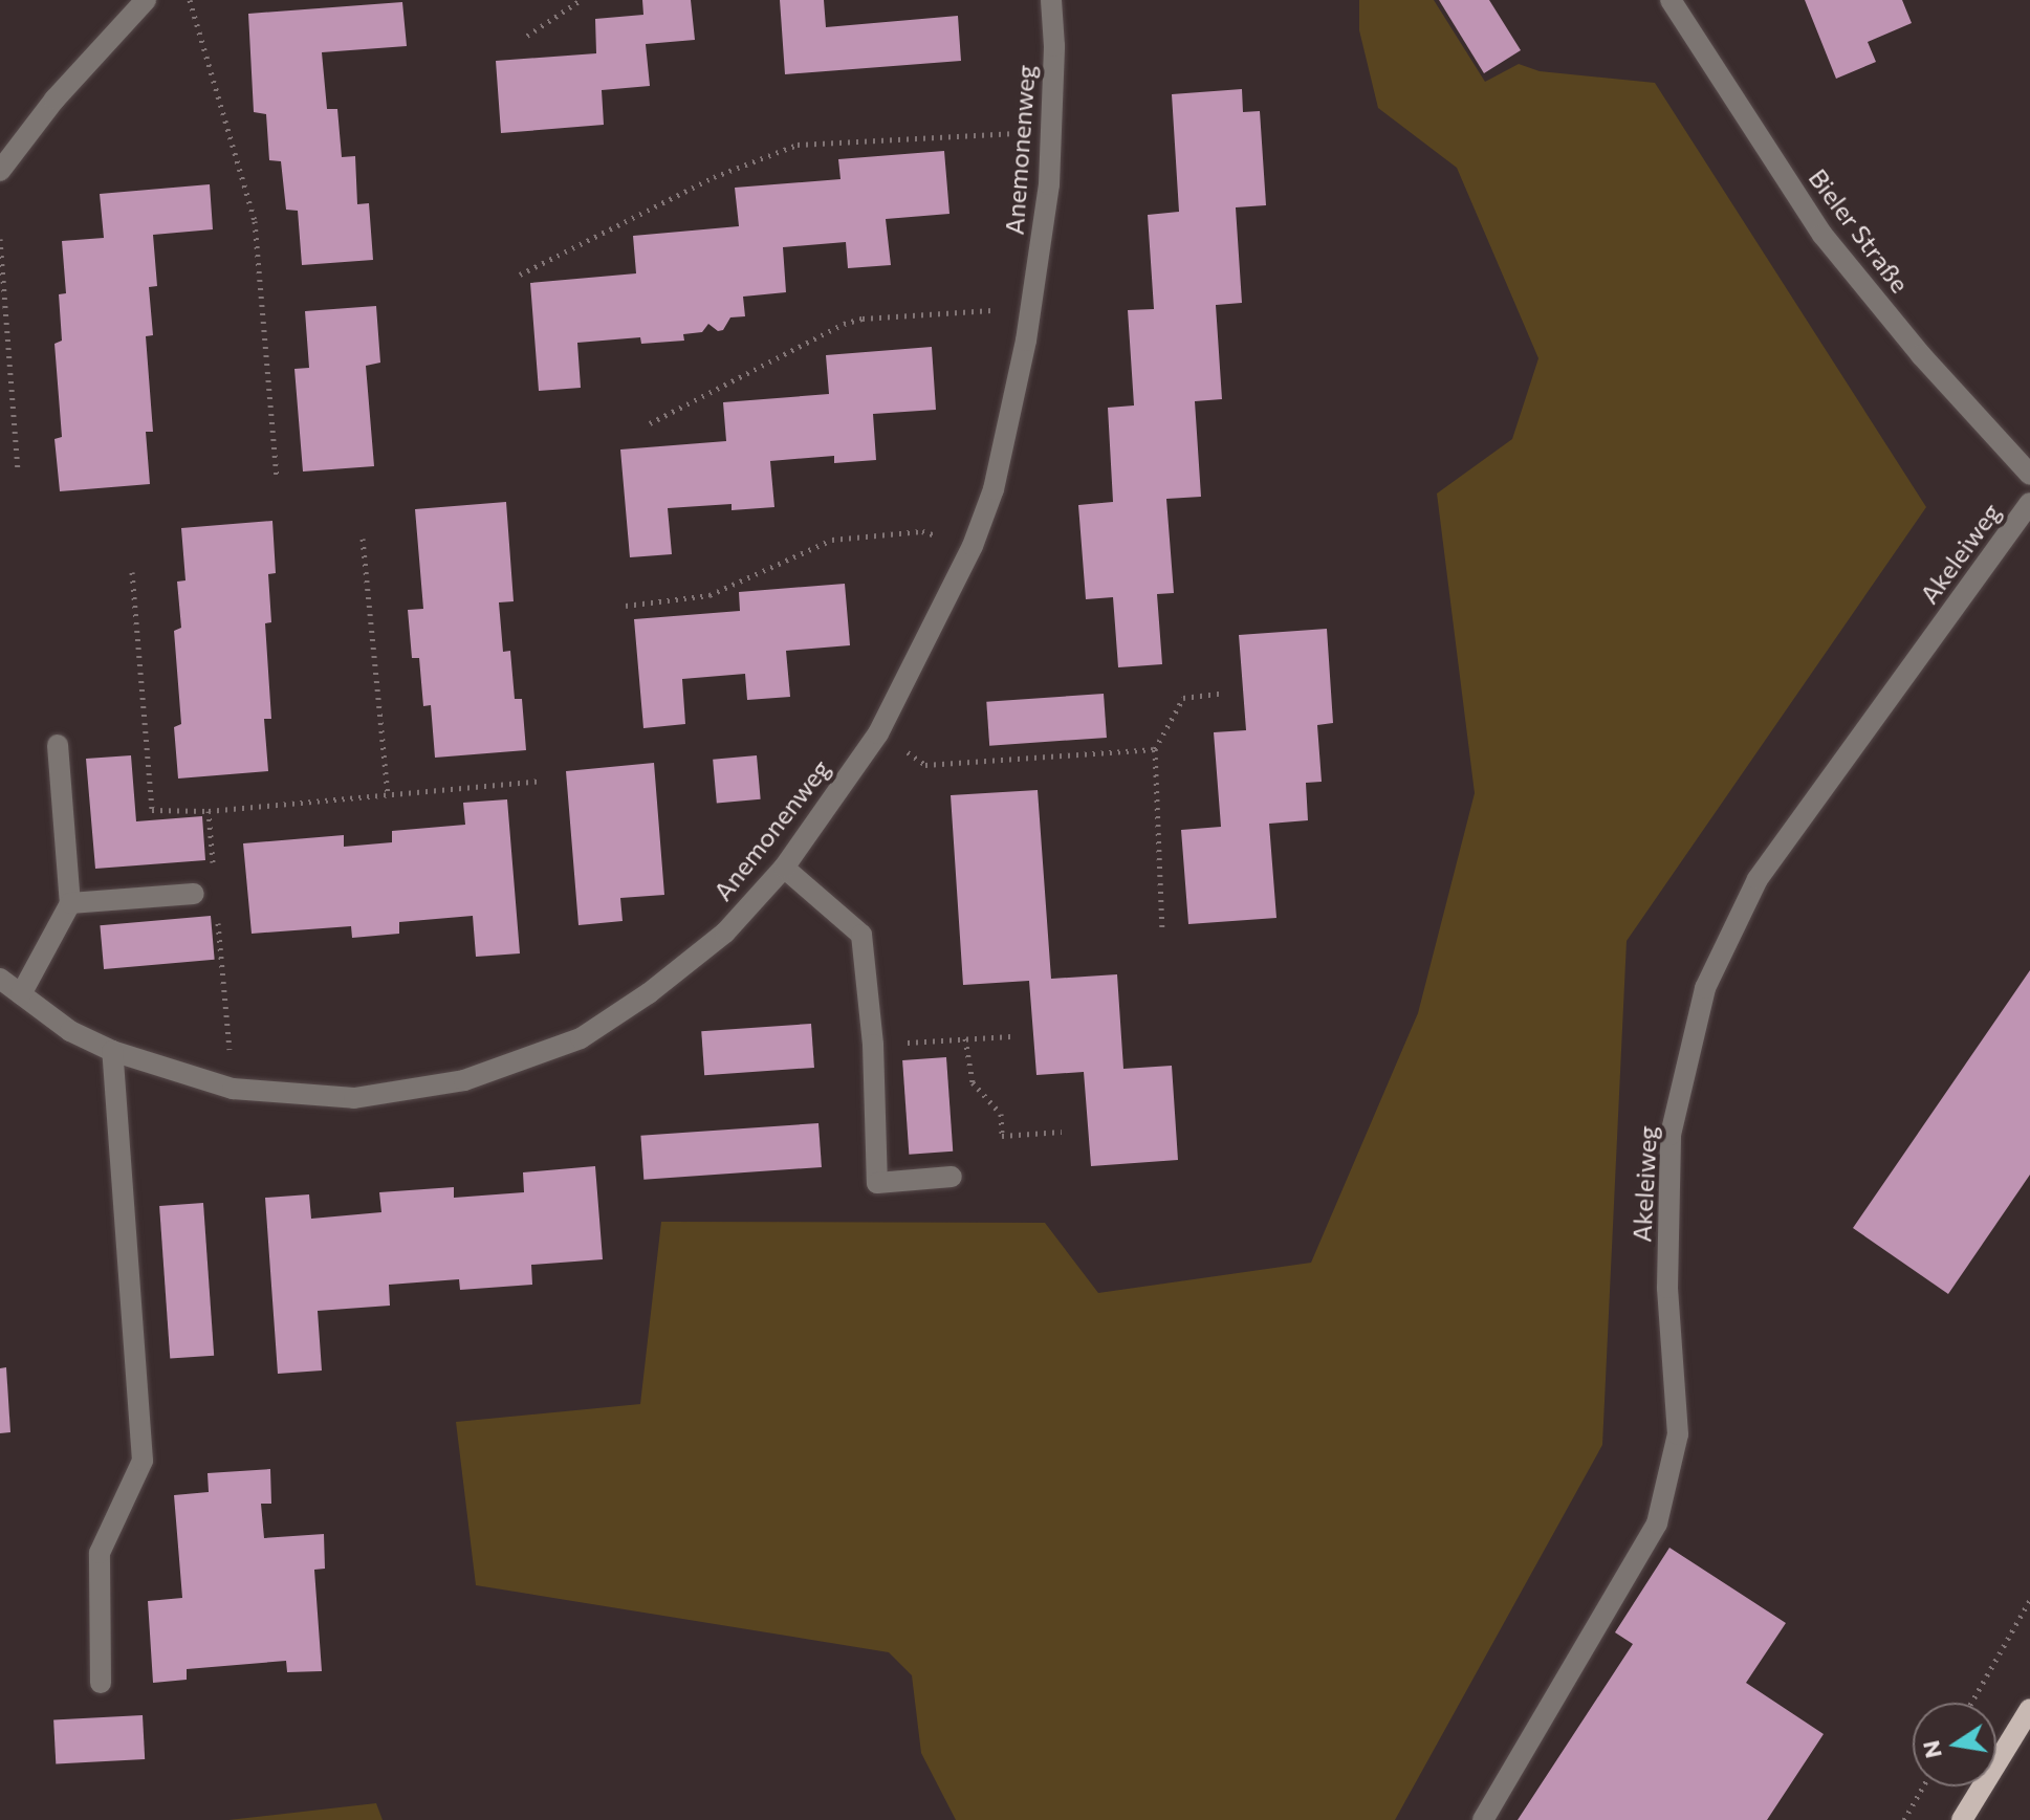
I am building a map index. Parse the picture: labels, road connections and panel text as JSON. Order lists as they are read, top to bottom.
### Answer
{
  "streets": {
    "street": ["Anemonenweg", "Bieler Straße", "Akeleiweg"]
  },
  "north": "left"
}
